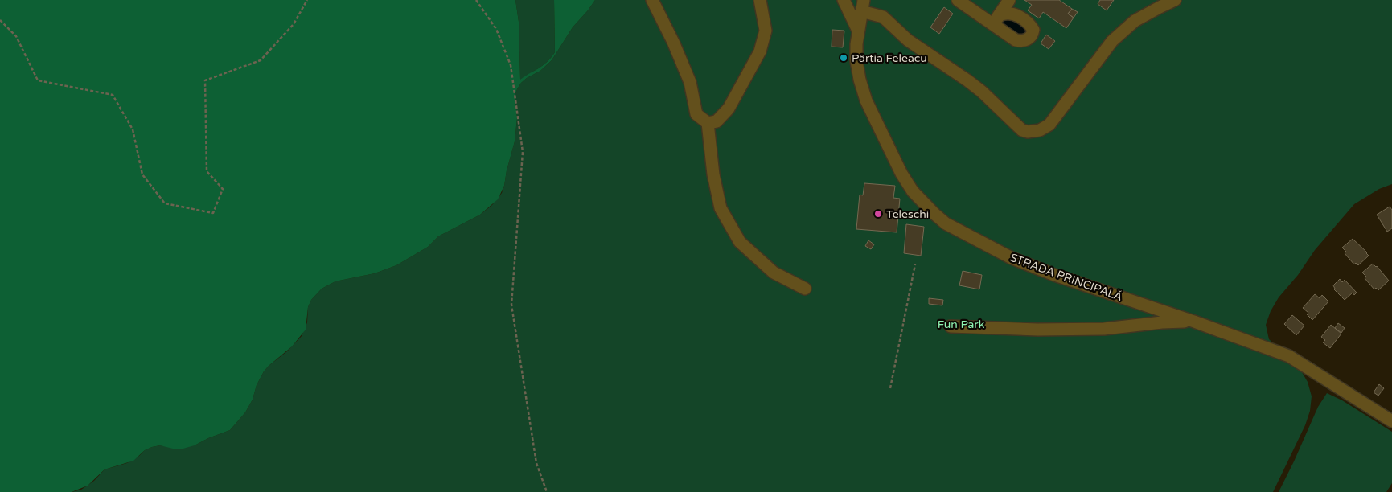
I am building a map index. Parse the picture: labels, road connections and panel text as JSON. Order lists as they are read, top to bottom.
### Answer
{
  "streets": {
    "street": ["STRADA PRINCIPALĂ"]
  },
  "parks": ["Fun Park"],
  "places": ["Pârtia Feleacu", "Teleschi"]
}
